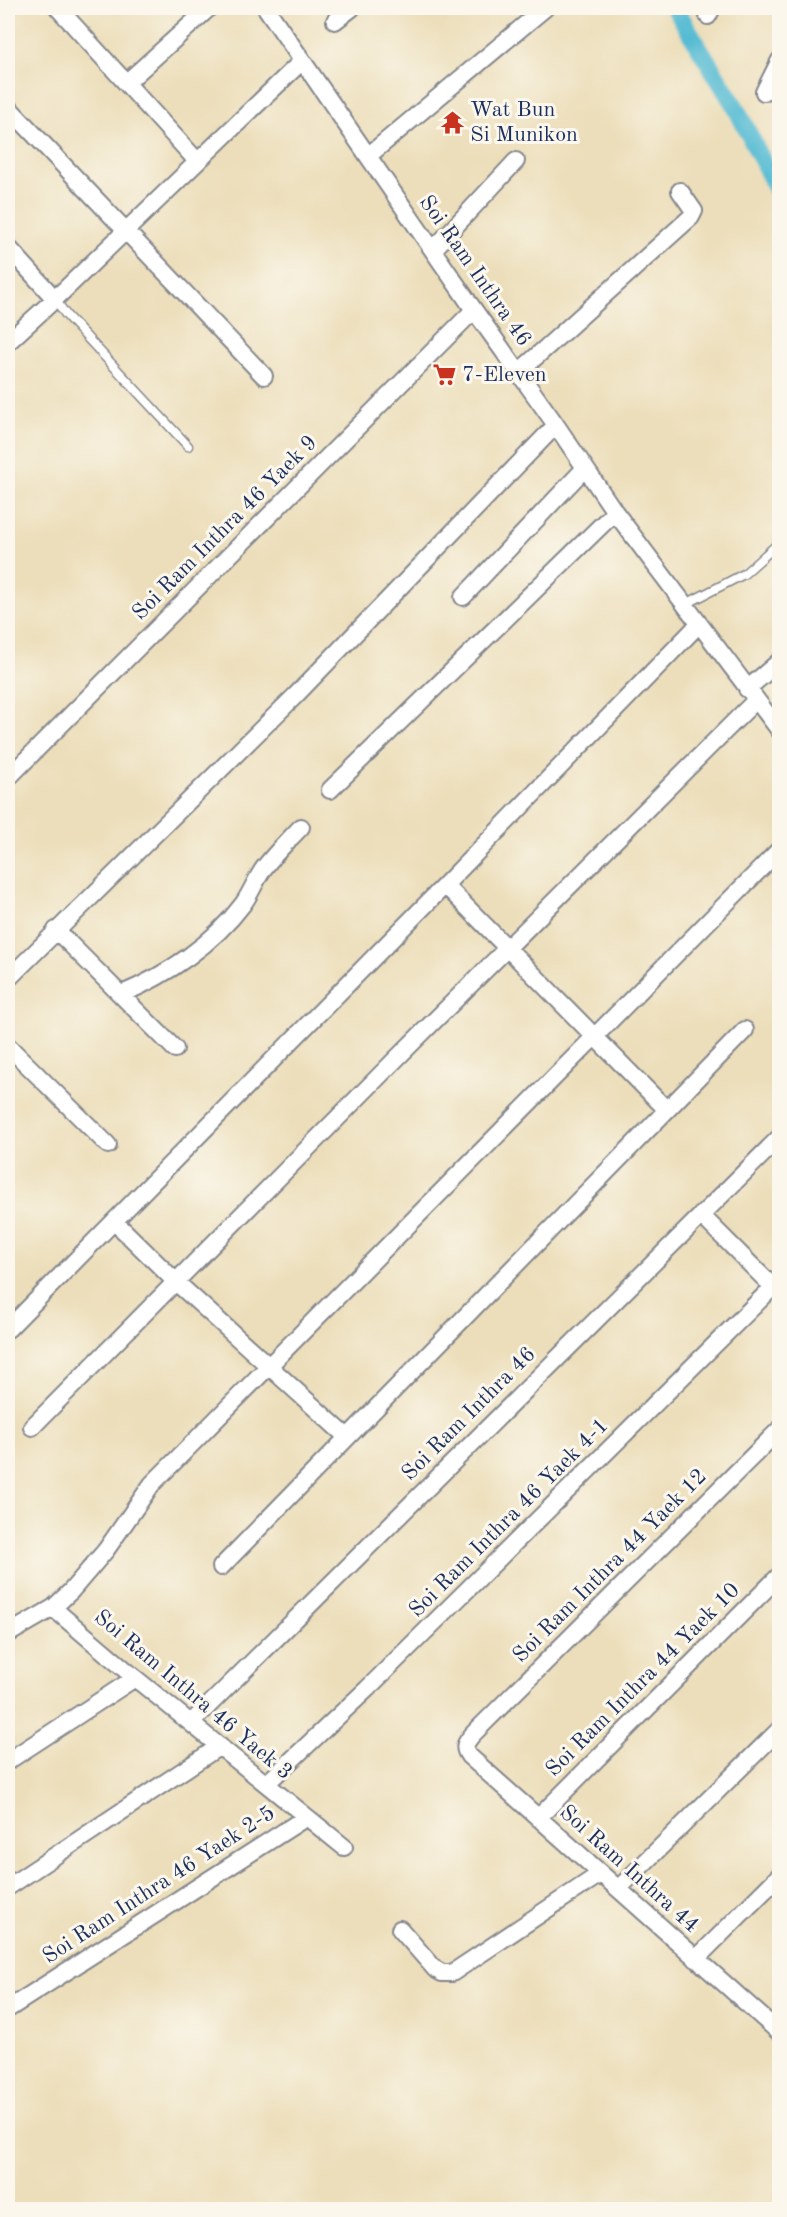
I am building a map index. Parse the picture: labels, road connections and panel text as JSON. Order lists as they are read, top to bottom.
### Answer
{
  "streets": {
    "street": [
      "Soi Ram Inthra 46",
      "Soi Ram Inthra 46 Yaek 9",
      "Soi Ram Inthra 46 Yaek 4-1",
      "Soi Ram Inthra 44 Yaek 12",
      "Soi Ram Inthra 44 Yaek 10",
      "Soi Ram Inthra 46 Yaek 3",
      "Soi Ram Inthra 44",
      "Soi Ram Inthra 46 Yaek 2-5"
    ]
  },
  "crossings": [
    ["Soi Ram Inthra 46", "Soi Ram Inthra 46 Yaek 9"],
    ["Soi Ram Inthra 46", "Soi Ram Inthra 46 Yaek 3"],
    ["Soi Ram Inthra 46 Yaek 4-1", "Soi Ram Inthra 46 Yaek 3"],
    ["Soi Ram Inthra 44 Yaek 12", "Soi Ram Inthra 44"],
    ["Soi Ram Inthra 44 Yaek 10", "Soi Ram Inthra 44"],
    ["Soi Ram Inthra 46 Yaek 3", "Soi Ram Inthra 46 Yaek 2-5"]
  ],
  "places": {
    "temple": ["Wat Bun Si Munikon"],
    "supermarket": ["7-Eleven"]
  }
}
